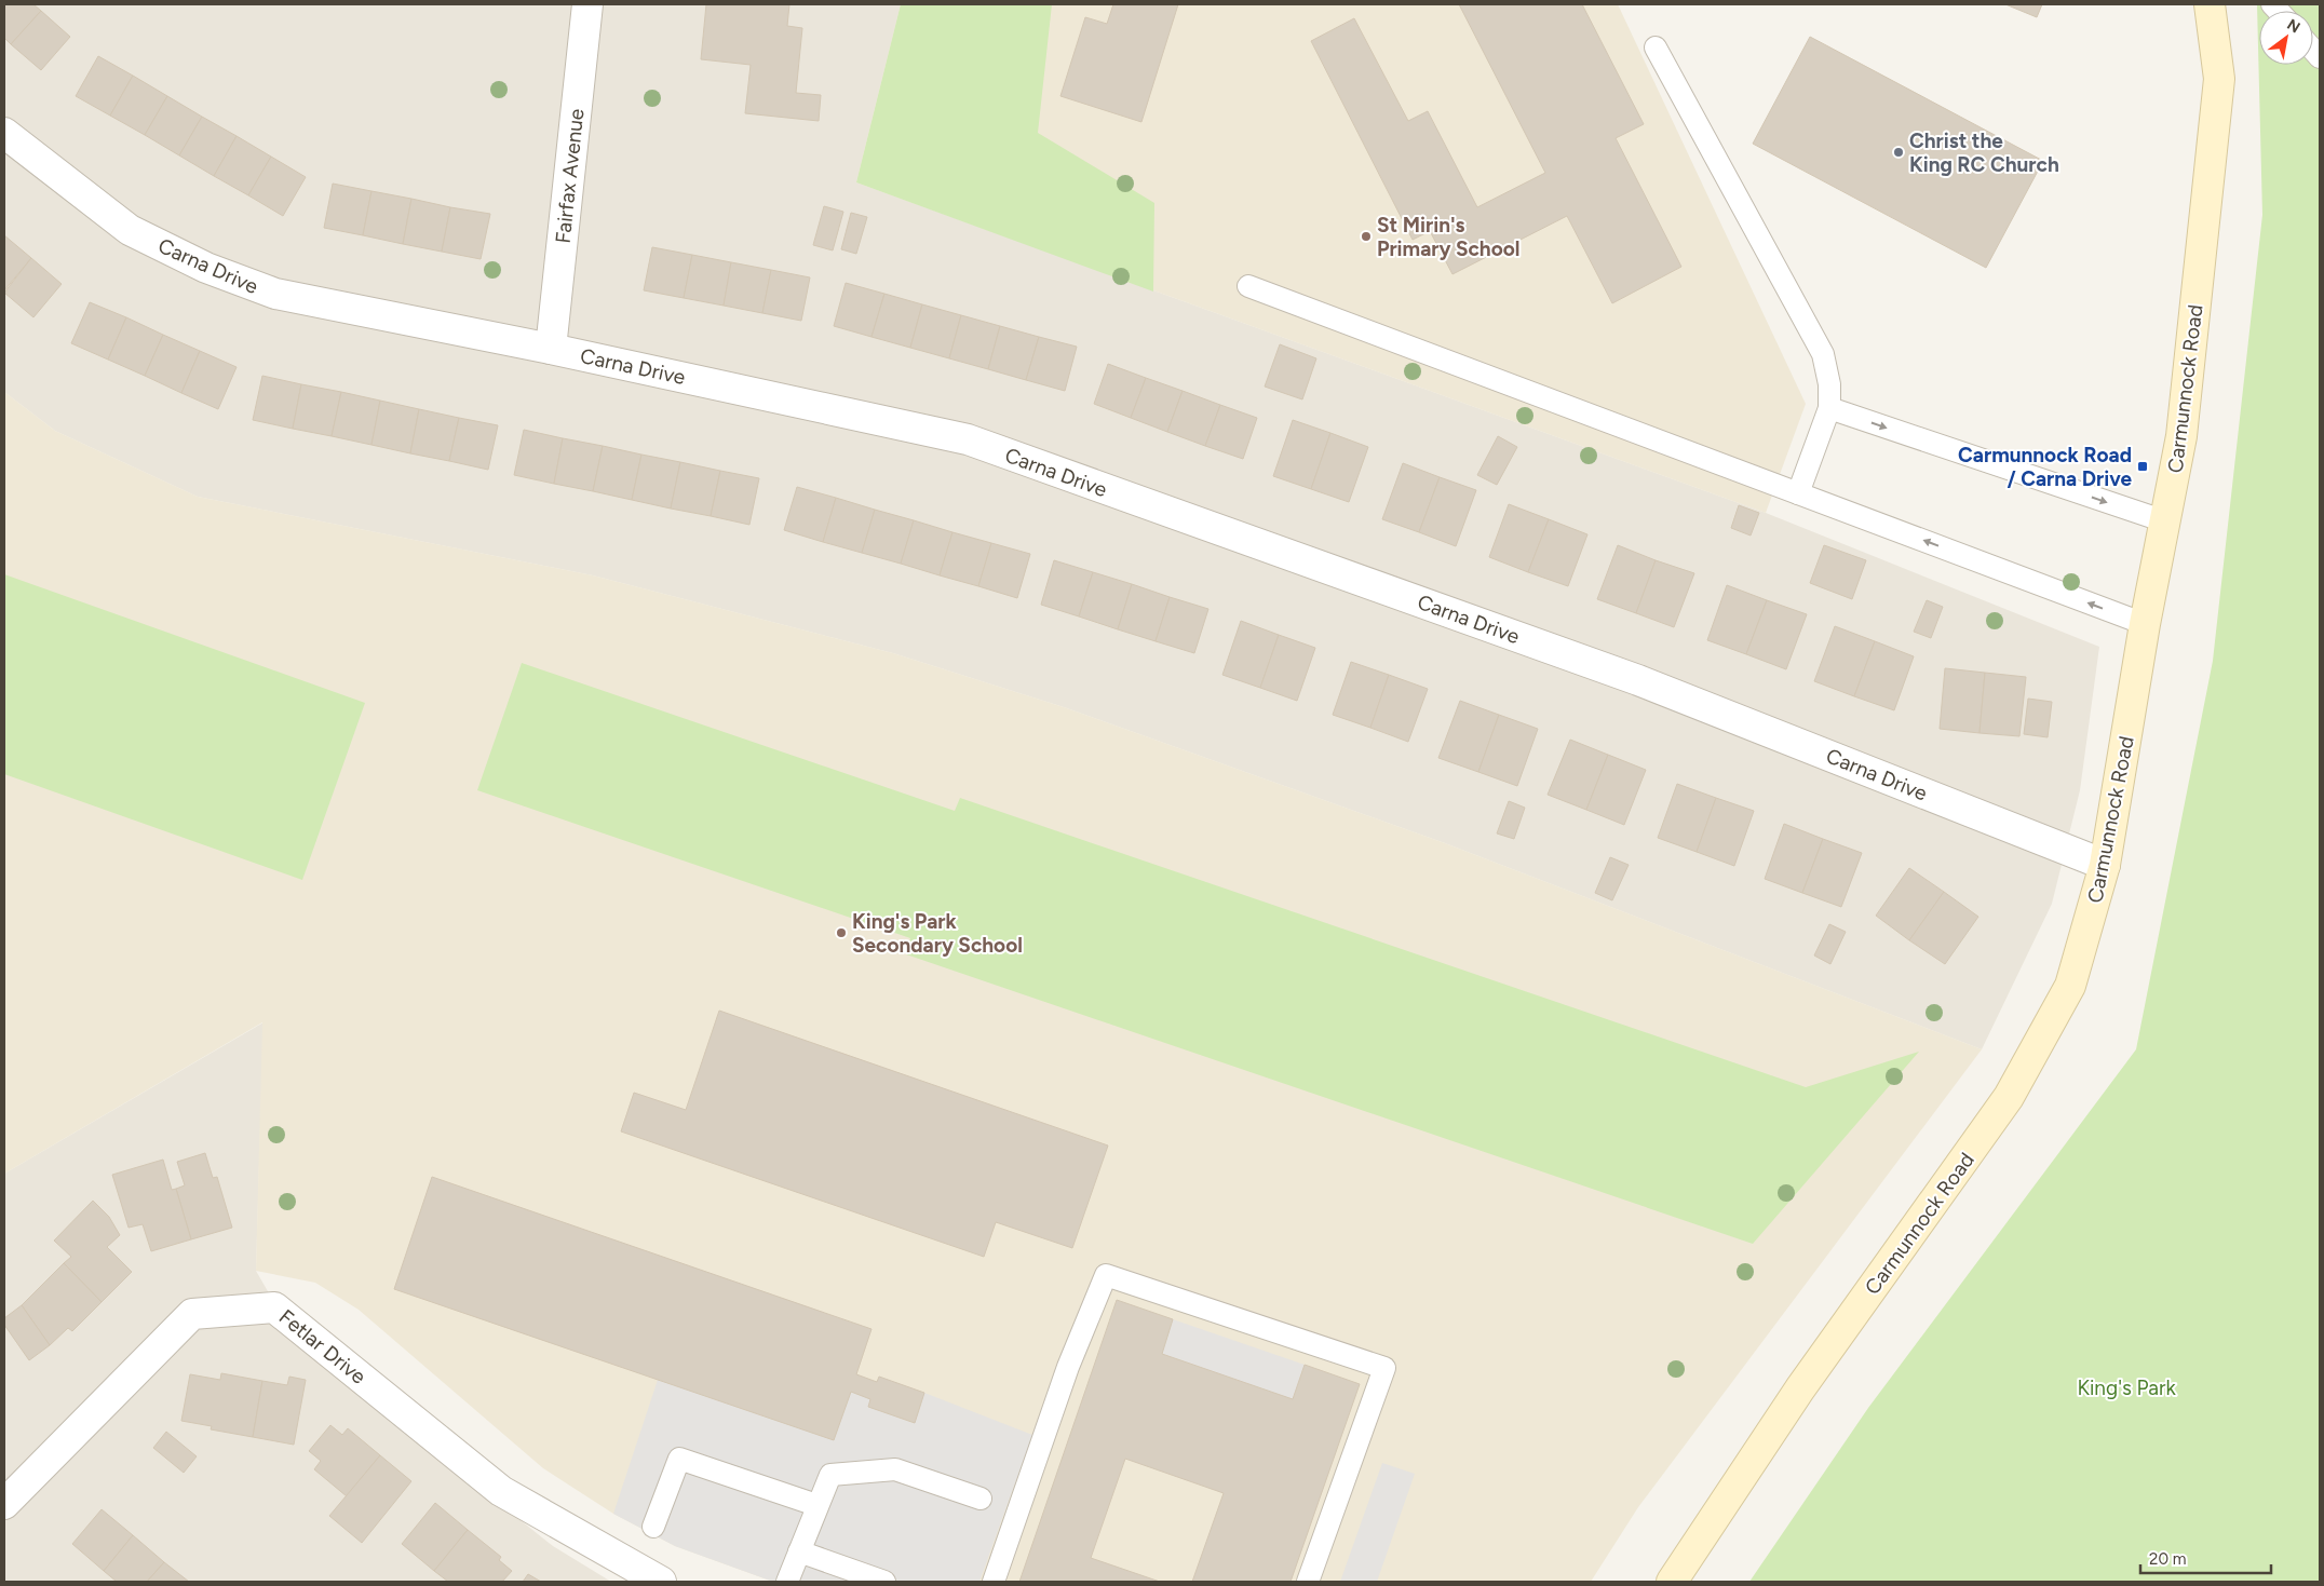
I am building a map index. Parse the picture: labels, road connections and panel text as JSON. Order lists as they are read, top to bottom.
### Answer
{
  "streets": {
    "main road": ["Carmunnock Road"],
    "street": ["Fairfax Avenue", "Carna Drive", "Fetlar Drive"]
  },
  "crossings": [
    ["Fairfax Avenue", "Carna Drive"],
    ["Carna Drive", "Carmunnock Road"]
  ],
  "parks": ["King's Park"],
  "places": {
    "other": ["Christ the King RC Church", "St Mirin's Primary School", "King's Park Secondary School"],
    "transit": ["Carmunnock Road / Carna Drive"]
  },
  "scale_bar": "20 m",
  "north": "top right"
}
